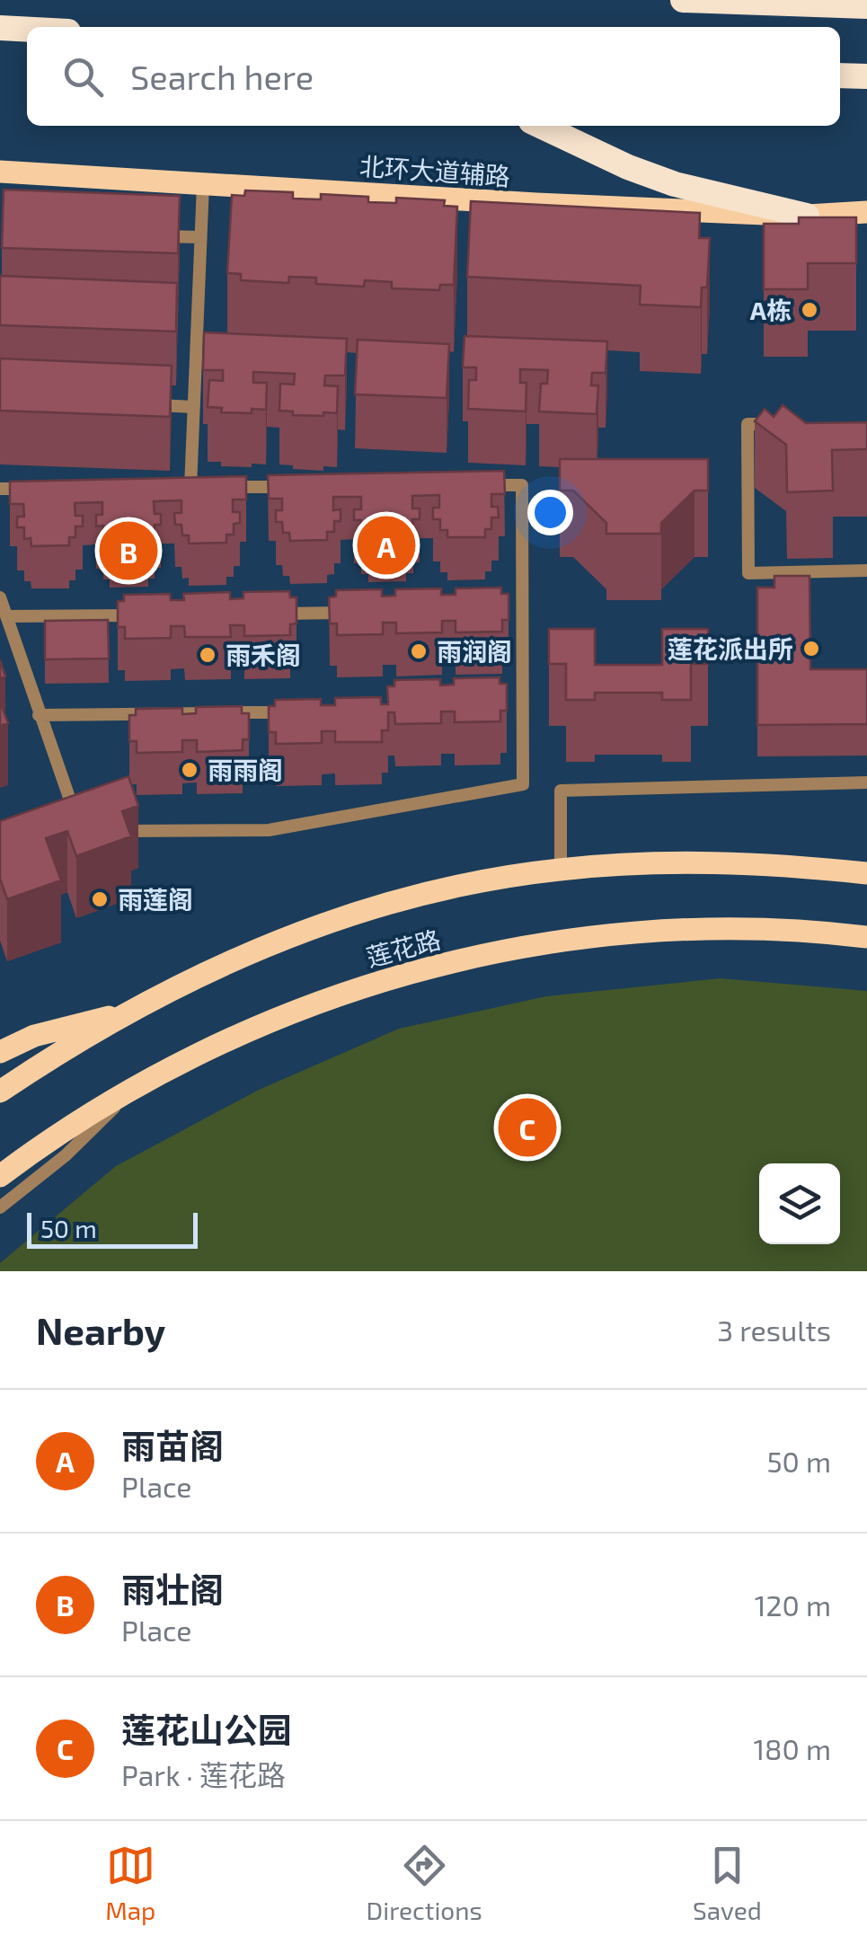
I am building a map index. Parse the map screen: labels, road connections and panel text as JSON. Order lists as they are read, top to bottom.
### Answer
{
  "streets": {
    "main road": ["北环大道辅路", "莲花路"]
  },
  "places": [
    "A栋",
    "莲花派出所",
    "雨润阁",
    "雨禾阁",
    "雨雨阁",
    "雨莲阁"
  ],
  "scale_bar": "50 m",
  "page": {
    "search": "Search here",
    "pins": ["A", "B", "C"],
    "scale": "50 m",
    "heading": ["Nearby", "3 results"],
    "list": [
      {
        "mark": "A",
        "name": "雨苗阁",
        "note": "Place",
        "value": "50 m"
      },
      {
        "mark": "B",
        "name": "雨壮阁",
        "note": "Place",
        "value": "120 m"
      },
      {
        "mark": "C",
        "name": "莲花山公园",
        "note": "Park · 莲花路",
        "value": "180 m"
      }
    ],
    "nav": ["Map", "Directions", "Saved"]
  }
}
